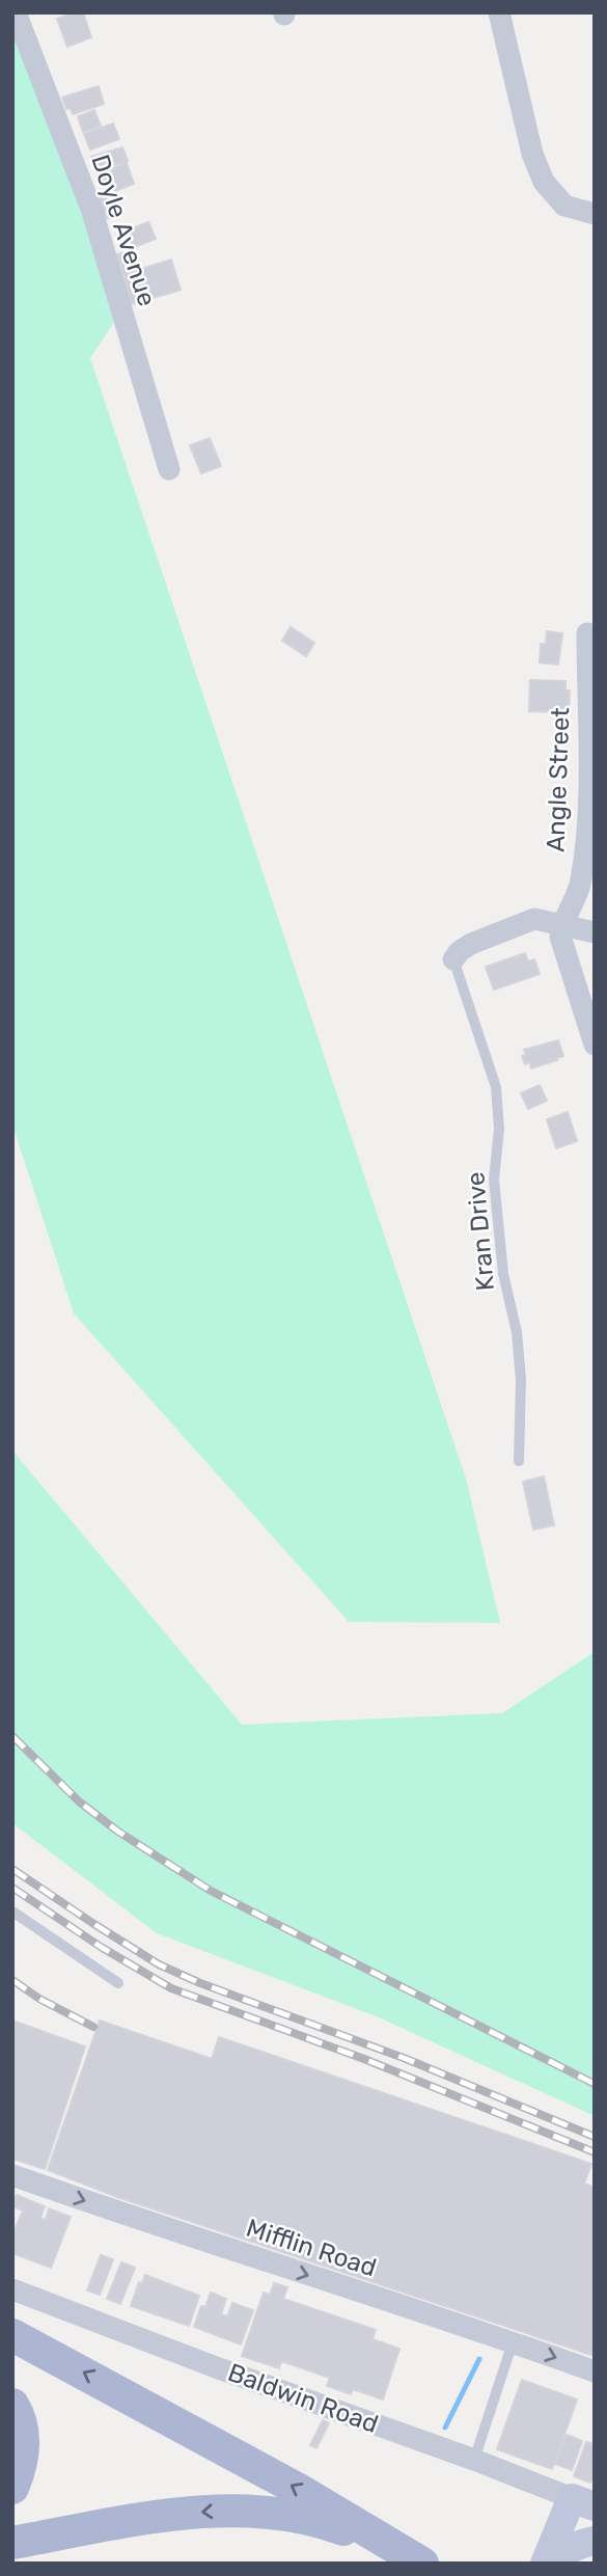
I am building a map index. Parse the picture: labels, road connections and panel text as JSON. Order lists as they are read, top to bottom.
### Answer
{
  "streets": {
    "street": [
      "Doyle Avenue",
      "Angle Street",
      "Mifflin Road",
      "Baldwin Road"
    ],
    "lane": ["Kran Drive"]
  },
  "one_way": ["Mifflin Road"]
}
